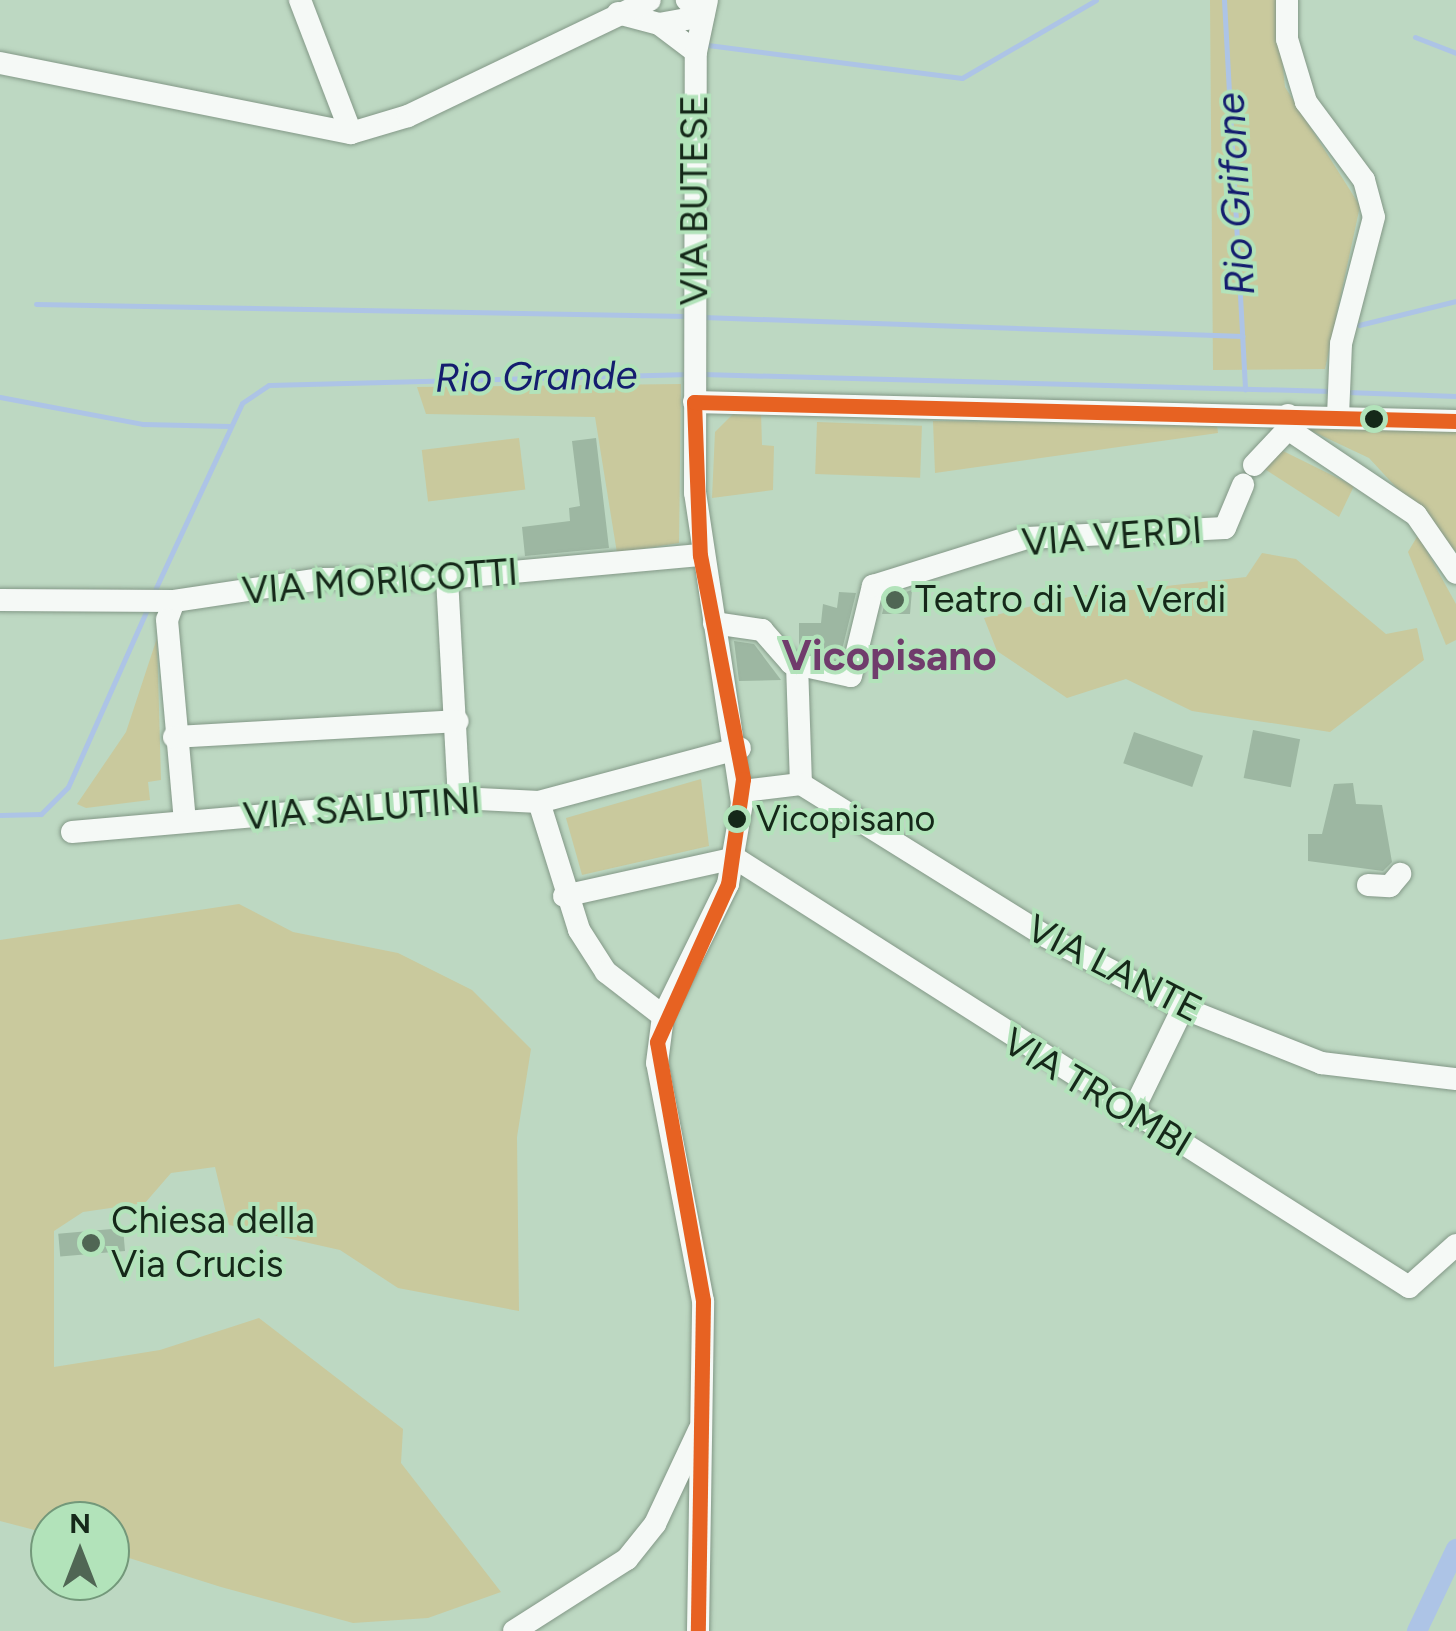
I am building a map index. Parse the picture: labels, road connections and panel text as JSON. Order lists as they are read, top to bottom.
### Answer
{
  "streets": {
    "street": [
      "VIA BUTESE",
      "VIA VERDI",
      "VIA MORICOTTI",
      "VIA SALUTINI",
      "VIA LANTE",
      "VIA TROMBI"
    ]
  },
  "crossings": [
    ["VIA BUTESE", "VIA MORICOTTI"],
    ["VIA BUTESE", "VIA SALUTINI"],
    ["VIA BUTESE", "VIA TROMBI"]
  ],
  "districts": ["Vicopisano"],
  "water": ["Rio Grifone", "Rio Grande"],
  "places": ["Teatro di Via Verdi", "Vicopisano", "Chiesa della Via Crucis"],
  "north": "top"
}
